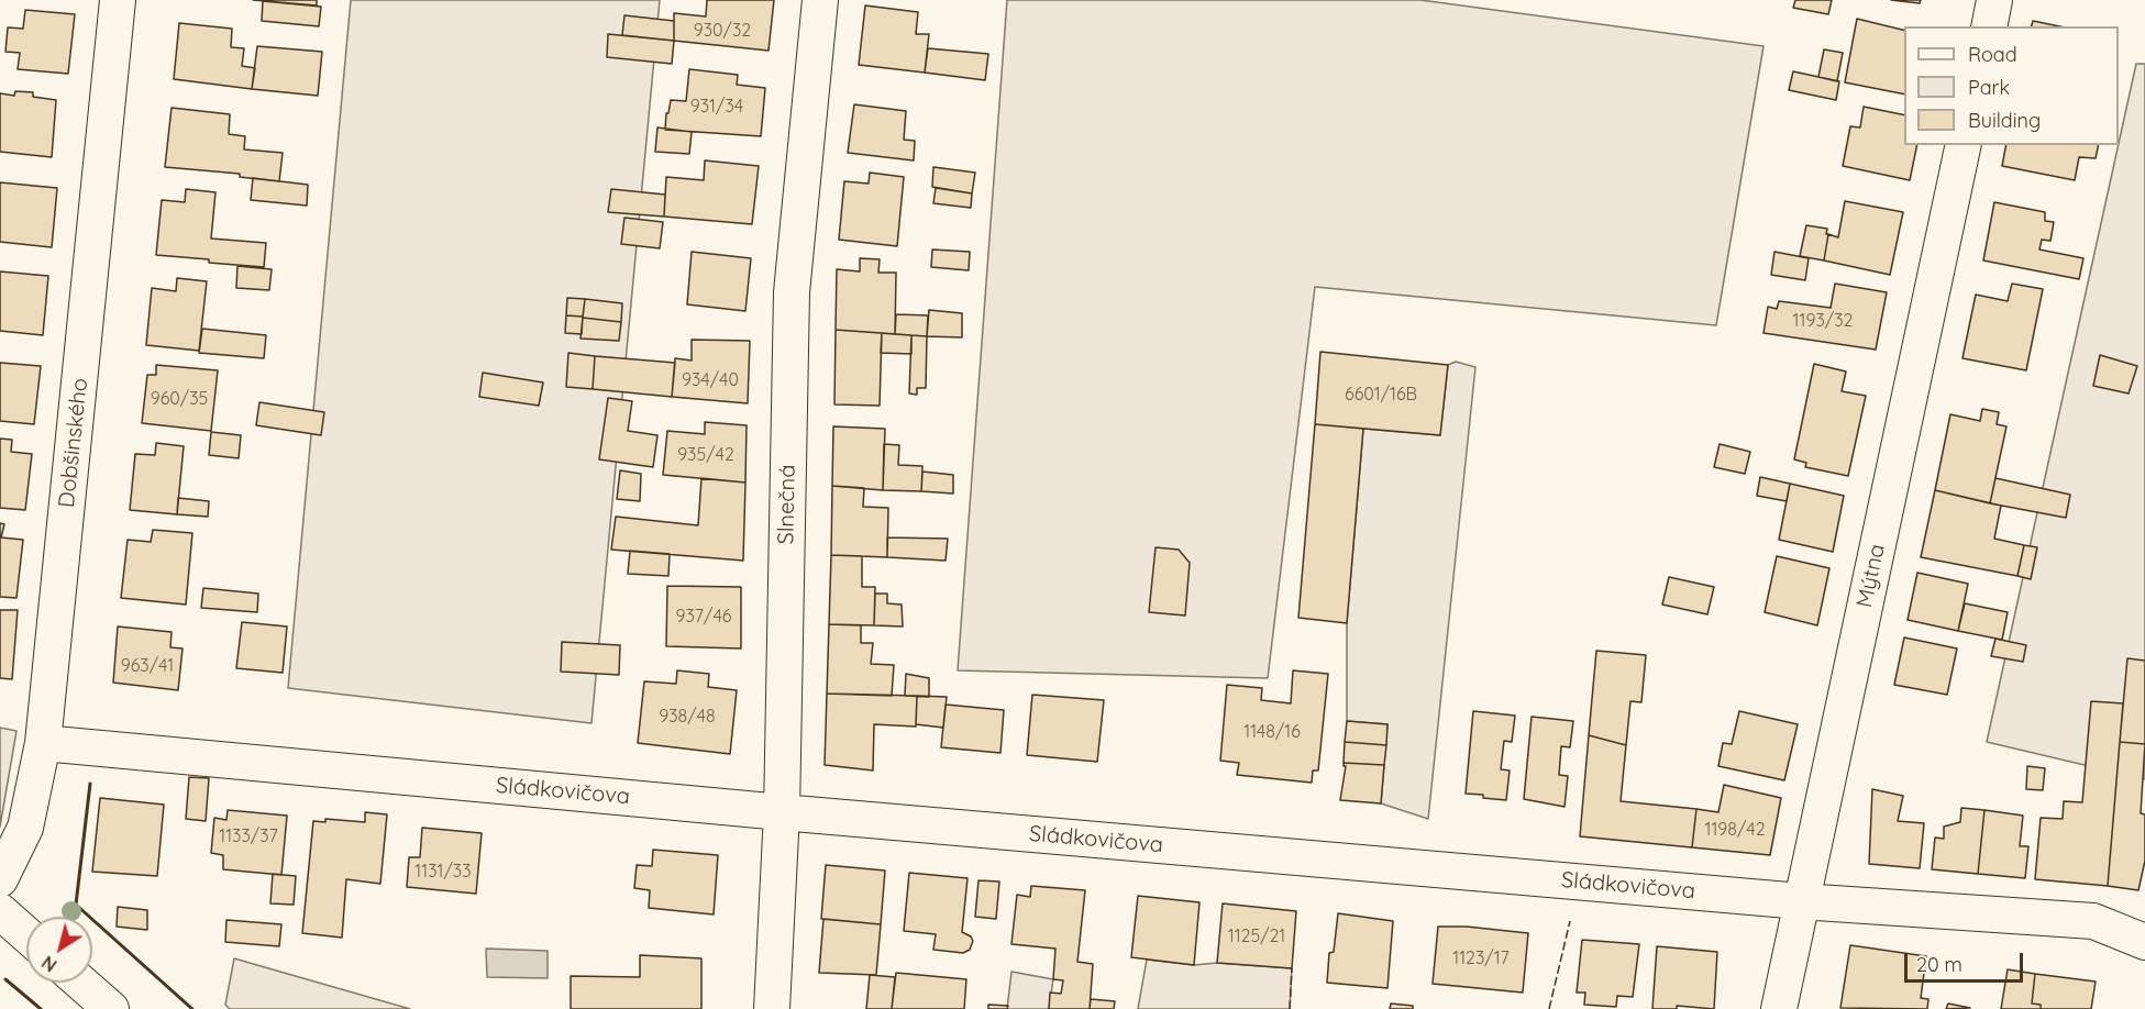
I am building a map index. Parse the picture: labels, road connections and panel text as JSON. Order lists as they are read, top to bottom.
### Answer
{
  "streets": {
    "street": [
      "Dobšinského",
      "Slnečná",
      "Mýtna",
      "Sládkovičova"
    ]
  },
  "crossings": [
    ["Dobšinského", "Sládkovičova"],
    ["Slnečná", "Sládkovičova"],
    ["Mýtna", "Sládkovičova"]
  ],
  "house_numbers": [
    "930/32",
    "931/34",
    "1193/32",
    "934/40",
    "6601/16B",
    "960/35",
    "935/42",
    "937/46",
    "963/41",
    "938/48",
    "1148/16",
    "1198/42",
    "1133/37",
    "1131/33",
    "1125/21",
    "1123/17"
  ],
  "legend": ["Road", "Park", "Building"],
  "scale_bar": "20 m",
  "north": "bottom left"
}
